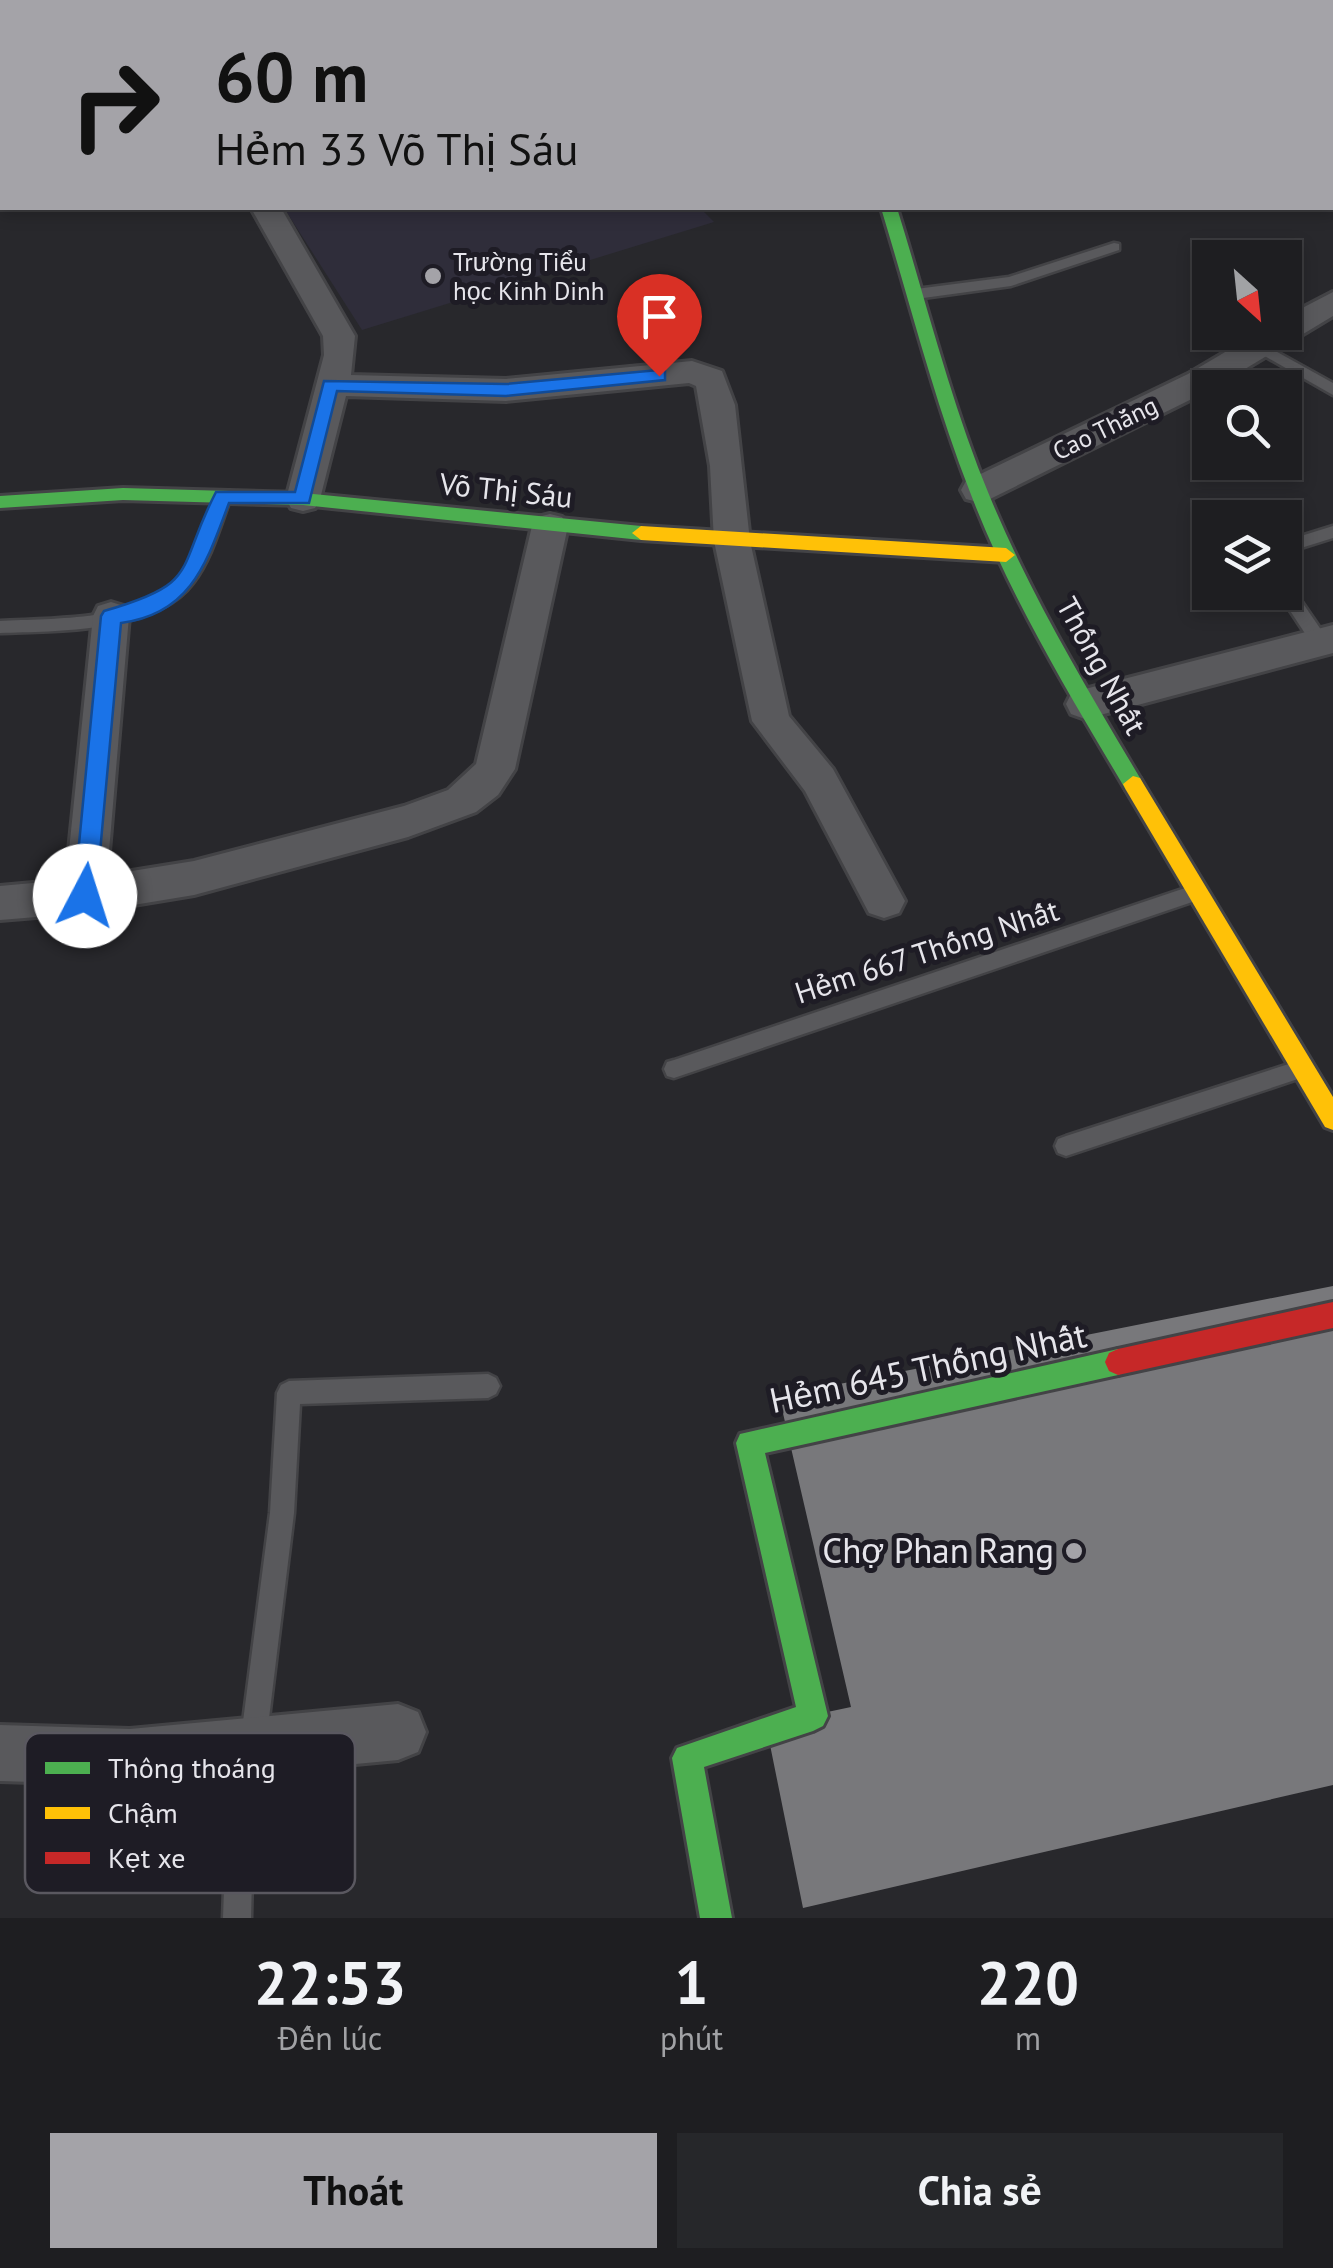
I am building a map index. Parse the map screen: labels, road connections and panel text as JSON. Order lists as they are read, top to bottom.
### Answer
{
  "streets": {
    "street": [
      "Cao Thắng",
      "Võ Thị Sáu",
      "Thống Nhất",
      "Hẻm 645 Thống Nhất"
    ],
    "lane": ["Hẻm 667 Thống Nhất"]
  },
  "crossings": [
    ["Cao Thắng", "Thống Nhất"],
    ["Võ Thị Sáu", "Thống Nhất"],
    ["Thống Nhất", "Hẻm 667 Thống Nhất"]
  ],
  "places": ["Trường Tiểu học Kinh Dinh", "Chợ Phan Rang"],
  "legend": ["Thông thoáng", "Chậm", "Kẹt xe"],
  "north": "bottom right",
  "page": {
    "turn": ["60 m", "Hẻm 33 Võ Thị Sáu"],
    "eta": [
      "22:53",
      "Đến lúc",
      "1",
      "phút",
      "220",
      "m"
    ],
    "buttons": ["Thoát", "Chia sẻ"]
  }
}
